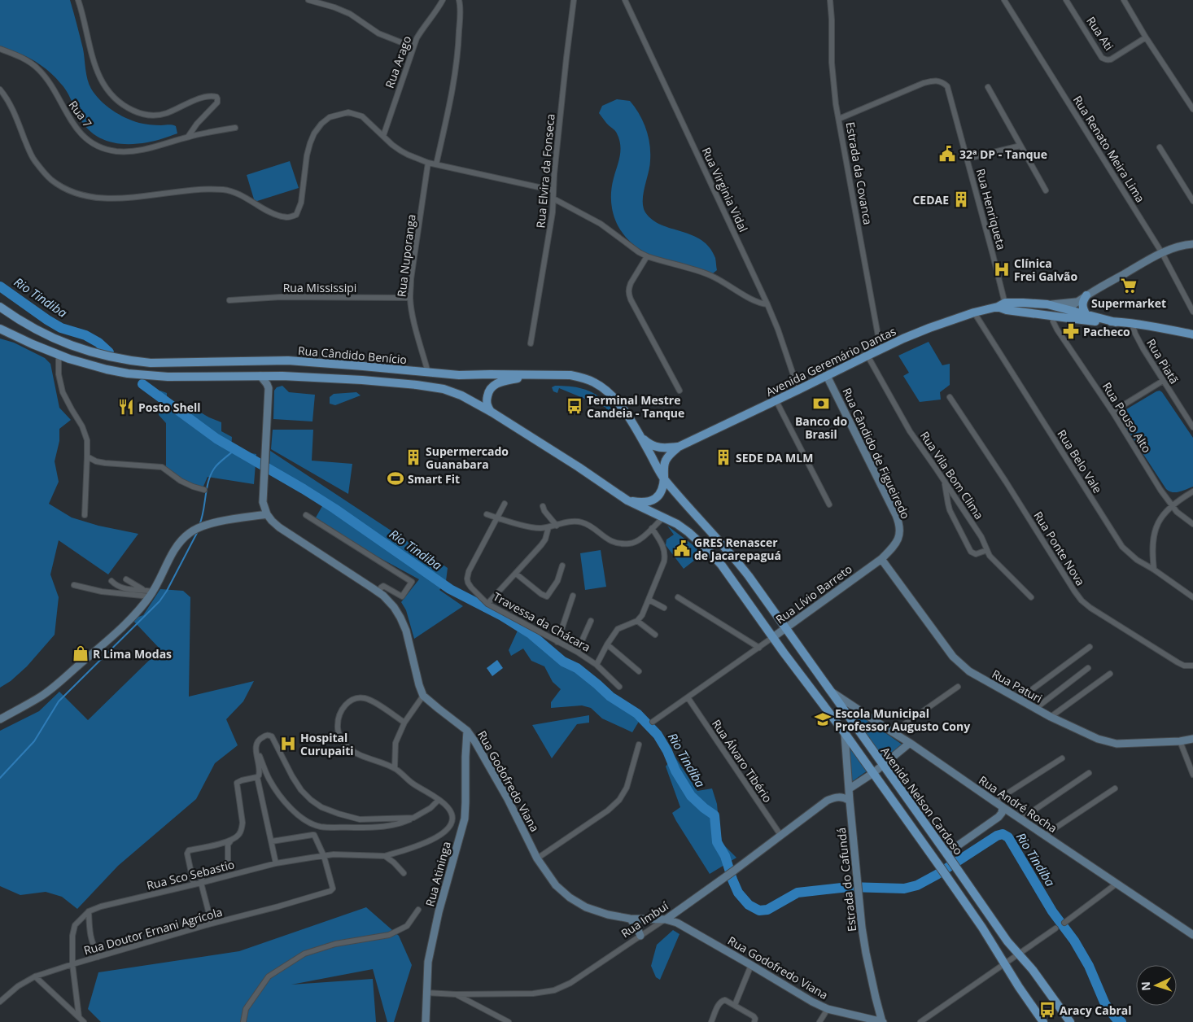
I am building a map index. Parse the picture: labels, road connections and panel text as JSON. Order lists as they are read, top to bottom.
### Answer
{
  "streets": {
    "main road": ["Rua Cândido Benício", "Avenida Geremário Dantas", "Avenida Nelson Cardoso"],
    "street": [
      "Rua Ati",
      "Rua Arago",
      "Rua 7",
      "Rua Renato Meira Lima",
      "Rua Elvira da Fonseca",
      "Estrada da Covanca",
      "Rua Virginia Vidal",
      "Rua Henriqueta",
      "Rua Nuporanga",
      "Rua Mississipi",
      "Rua Piatã",
      "Rua Pouso Alto",
      "Rua Cândido de Figueiredo",
      "Rua Belo Vale",
      "Rua Vila Bom Clima",
      "Rua Ponte Nova",
      "Rua Lívio Barreto",
      "Travessa da Chácara",
      "Rua Paturi",
      "Rua Álvaro Tibério",
      "Rua Godofredo Viana",
      "Rua André Rocha",
      "Rua Atininga",
      "Rua Sco Sebastio",
      "Estrada do Cafundá",
      "Rua Imbuí",
      "Rua Doutor Ernani Agrícola"
    ]
  },
  "crossings": [
    ["Estrada da Covanca", "Rua Henriqueta"],
    ["Estrada da Covanca", "Avenida Geremário Dantas"],
    ["Rua Virginia Vidal", "Avenida Geremário Dantas"],
    ["Rua Henriqueta", "Avenida Geremário Dantas"],
    ["Rua Nuporanga", "Rua Mississipi"],
    ["Rua Nuporanga", "Rua Cândido Benício"],
    ["Rua Cândido Benício", "Avenida Geremário Dantas"],
    ["Rua Cândido Benício", "Avenida Nelson Cardoso"],
    ["Avenida Geremário Dantas", "Rua Piatã"],
    ["Avenida Geremário Dantas", "Rua Pouso Alto"],
    ["Avenida Geremário Dantas", "Rua Cândido de Figueiredo"],
    ["Avenida Geremário Dantas", "Rua Belo Vale"],
    ["Avenida Geremário Dantas", "Rua Vila Bom Clima"],
    ["Avenida Geremário Dantas", "Avenida Nelson Cardoso"],
    ["Rua Cândido de Figueiredo", "Rua Lívio Barreto"],
    ["Rua Cândido de Figueiredo", "Rua Paturi"],
    ["Rua Lívio Barreto", "Rua Paturi"],
    ["Rua Lívio Barreto", "Rua Álvaro Tibério"],
    ["Rua Lívio Barreto", "Avenida Nelson Cardoso"],
    ["Rua Álvaro Tibério", "Rua Imbuí"],
    ["Rua Godofredo Viana", "Rua Atininga"],
    ["Rua Godofredo Viana", "Estrada do Cafundá"],
    ["Rua Godofredo Viana", "Rua Imbuí"],
    ["Avenida Nelson Cardoso", "Rua André Rocha"],
    ["Avenida Nelson Cardoso", "Estrada do Cafundá"],
    ["Rua Atininga", "Rua Imbuí"],
    ["Rua Sco Sebastio", "Rua Doutor Ernani Agrícola"],
    ["Estrada do Cafundá", "Rua Imbuí"]
  ],
  "water": ["Rio Tindiba"],
  "places": {
    "public building": ["32ª DP - Tanque", "GRES Renascer de Jacarepaguá"],
    "building": ["CEDAE", "Supermercado Guanabara", "SEDE DA MLM"],
    "hospital": ["Clínica Frei Galvão", "Hospital Curupaiti"],
    "supermarket": ["Supermarket"],
    "pharmacy": ["Pacheco"],
    "bank": ["Banco do Brasil"],
    "bus stop": ["Terminal Mestre Candeia - Tanque", "Aracy Cabral"],
    "restaurant": ["Posto Shell"],
    "sports": ["Smart Fit"],
    "shop": ["R Lima Modas"],
    "school or university": ["Escola Municipal Professor Augusto Cony"]
  },
  "north": "left"
}
